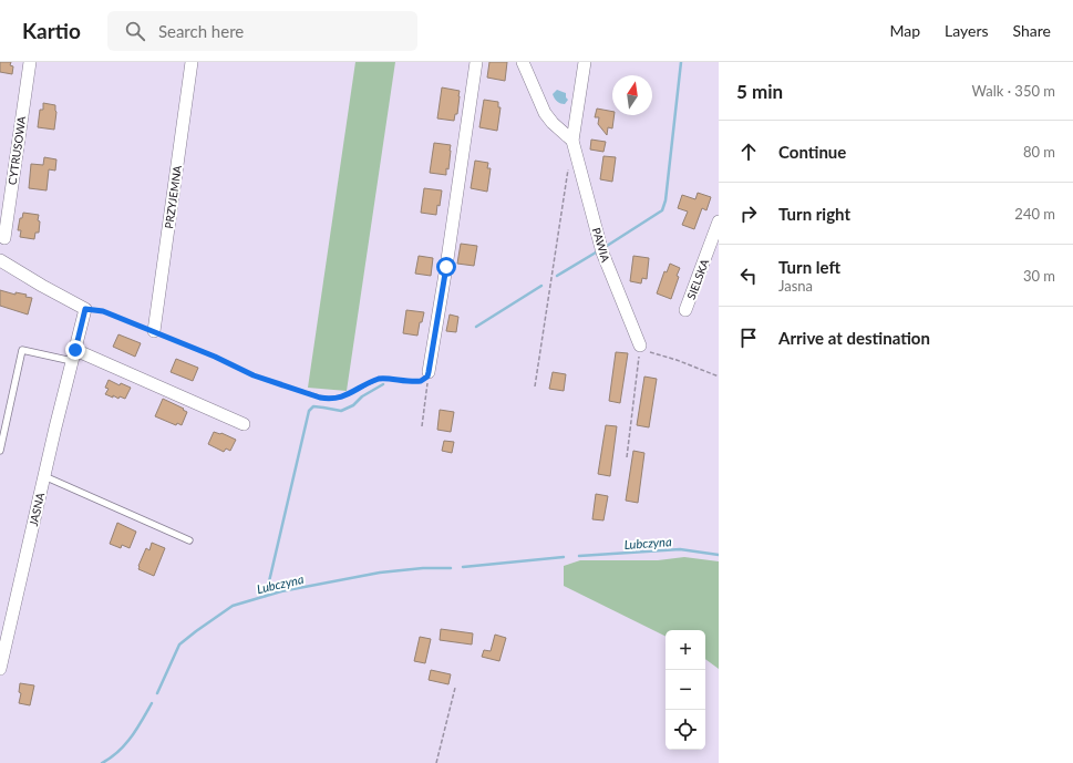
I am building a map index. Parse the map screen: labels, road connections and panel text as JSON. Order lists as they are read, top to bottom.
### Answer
{
  "streets": {
    "street": [
      "CYTRUSOWA",
      "PRZYJEMNA",
      "PAWIA",
      "SIELSKA",
      "JASNA"
    ]
  },
  "water": ["Lubczyna"],
  "north": "top",
  "page": {
    "header": "Kartio",
    "search": "Search here",
    "nav": ["Map", "Layers", "Share"],
    "heading": ["5 min", "Walk · 350 m"],
    "list": [
      ["Continue", "80 m"],
      ["Turn right", "240 m"],
      ["Turn left", "Jasna", "30 m"],
      "Arrive at destination"
    ],
    "map_buttons": ["+", "−"]
  }
}
